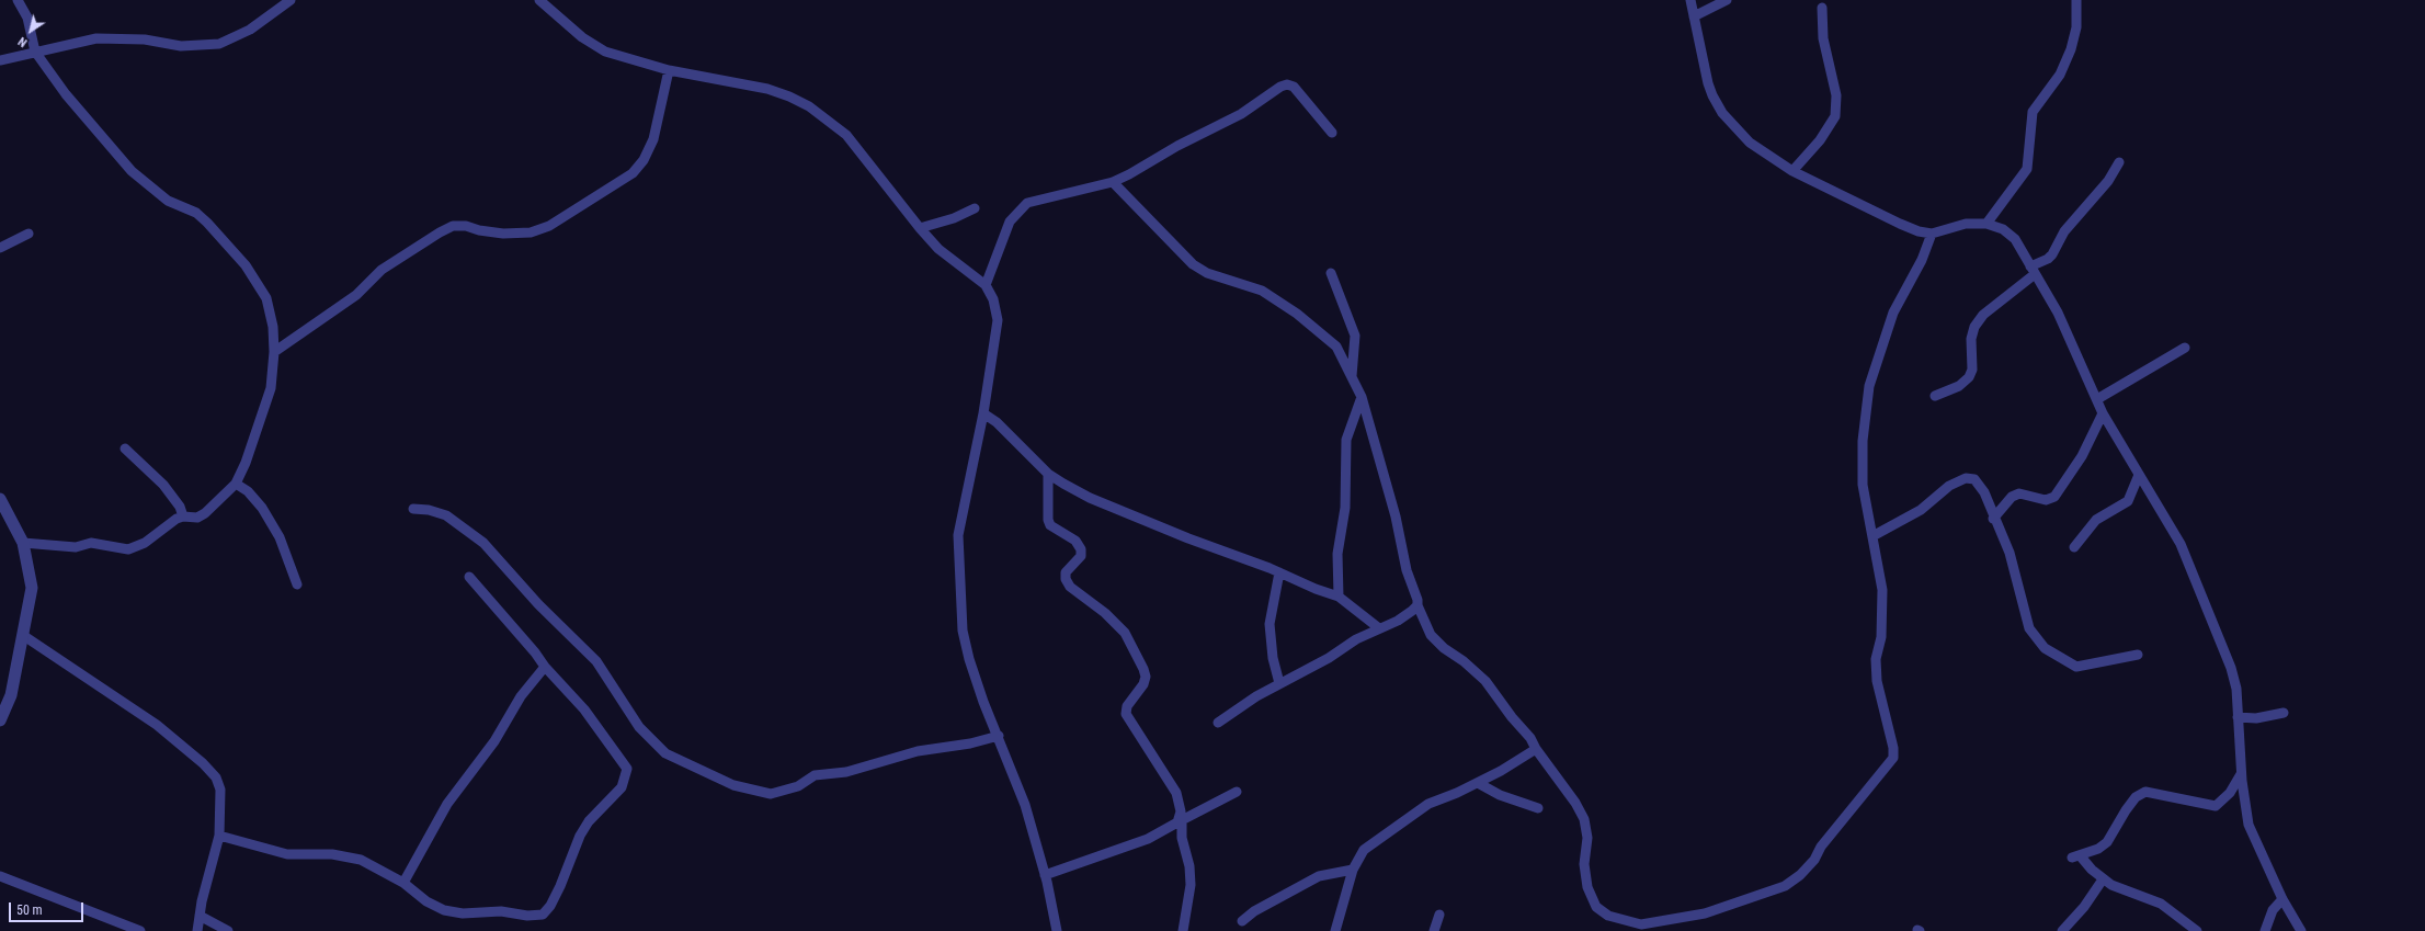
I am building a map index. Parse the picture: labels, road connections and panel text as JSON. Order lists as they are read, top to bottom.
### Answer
{
  "scale_bar": "50 m",
  "north": "bottom left"
}
